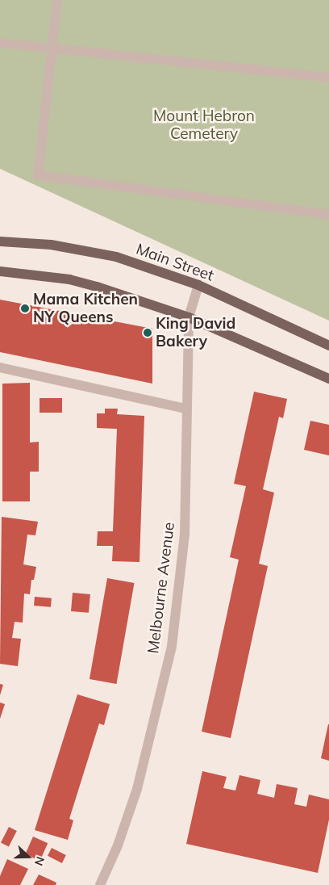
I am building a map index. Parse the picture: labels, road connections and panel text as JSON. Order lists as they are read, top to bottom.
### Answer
{
  "streets": {
    "main road": ["Main Street"],
    "street": ["Melbourne Avenue"]
  },
  "crossings": [
    ["Main Street", "Melbourne Avenue"]
  ],
  "parks": ["Mount Hebron Cemetery"],
  "places": ["Mama Kitchen NY Queens", "King David Bakery"],
  "north": "right"
}
